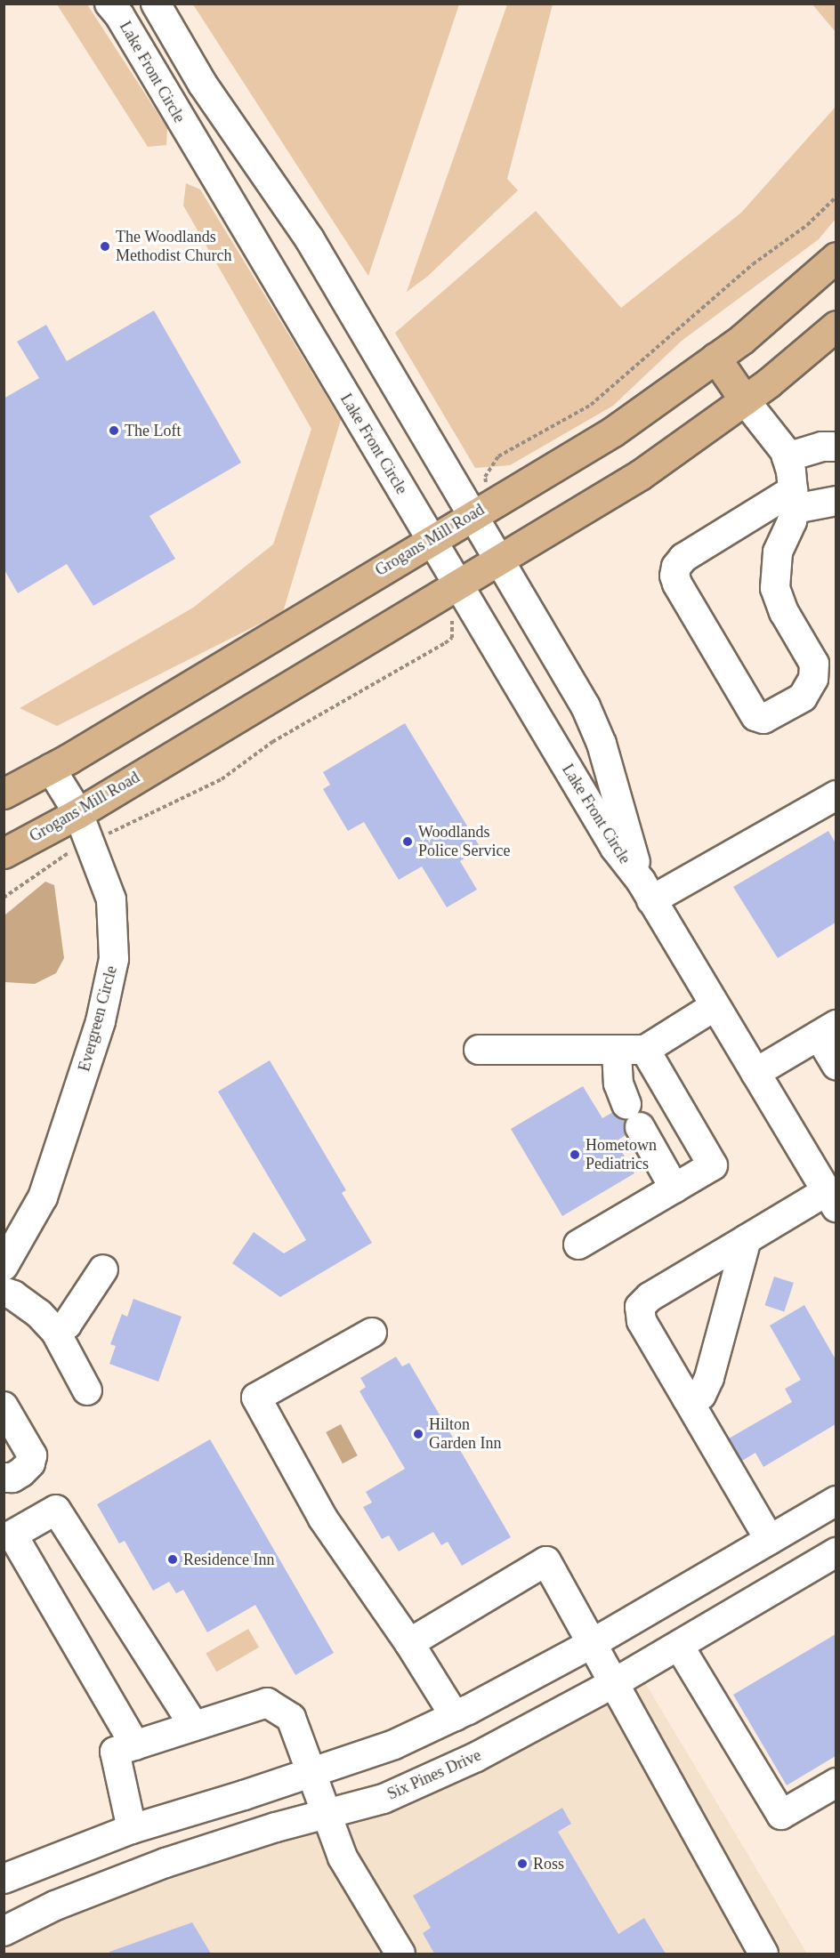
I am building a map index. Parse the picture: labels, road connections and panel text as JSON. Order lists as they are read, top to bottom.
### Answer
{
  "streets": {
    "main road": ["Grogans Mill Road"],
    "street": ["Lake Front Circle", "Evergreen Circle", "Six Pines Drive"]
  },
  "crossings": [
    ["Lake Front Circle", "Grogans Mill Road"],
    ["Grogans Mill Road", "Evergreen Circle"]
  ],
  "places": [
    "The Woodlands Methodist Church",
    "The Loft",
    "Woodlands Police Service",
    "Hometown Pediatrics",
    "Hilton Garden Inn",
    "Residence Inn",
    "Ross"
  ]
}
